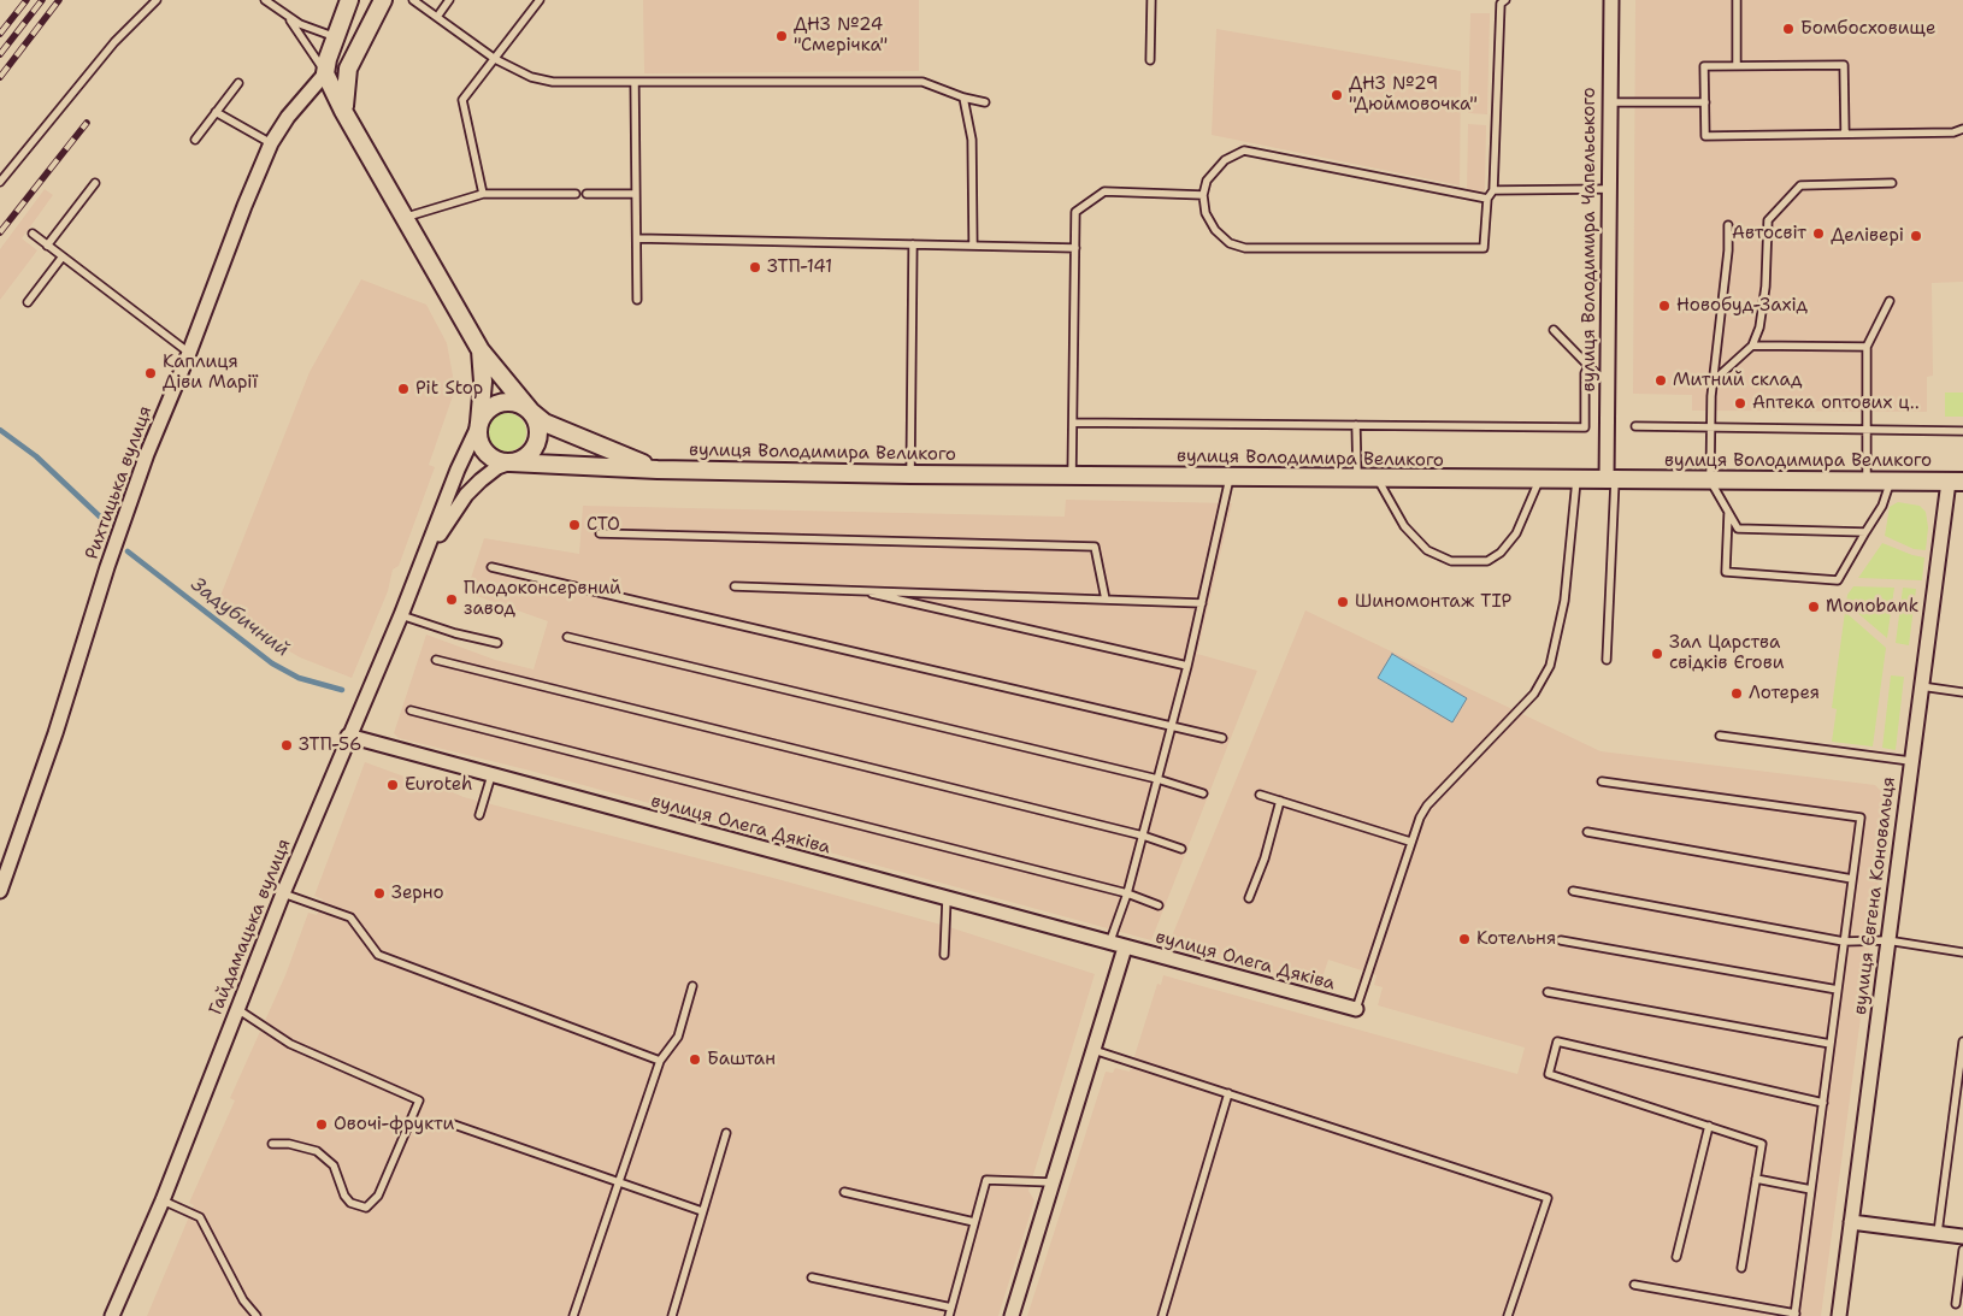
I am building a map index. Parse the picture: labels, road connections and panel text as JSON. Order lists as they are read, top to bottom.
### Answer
{
  "streets": {
    "street": [
      "вулиця Володимира Чапельського",
      "вулиця Володимира Великого",
      "Рихтицька вулиця",
      "вулиця Олега Дяківа",
      "вулиця Євгена Коновальця",
      "Гайдамацька вулиця"
    ]
  },
  "crossings": [
    ["вулиця Володимира Чапельського", "вулиця Володимира Великого"],
    ["вулиця Володимира Великого", "Рихтицька вулиця"],
    ["вулиця Володимира Великого", "вулиця Євгена Коновальця"],
    ["вулиця Володимира Великого", "Гайдамацька вулиця"],
    ["вулиця Олега Дяківа", "Гайдамацька вулиця"]
  ],
  "water": ["Задубичний"],
  "places": [
    "Бомбосховище",
    "ДНЗ №24 \"Смерічка\"",
    "ДНЗ №29 \"Дюймовочка\"",
    "Автосвіт",
    "Делівері",
    "ЗТП-141",
    "Новобуд-Захід",
    "Каплиця Діви Марії",
    "Митний склад",
    "Pit Stop",
    "Аптека оптових ц‥",
    "СТО",
    "Плодоконсервний завод",
    "Шиномонтаж ТІР",
    "Monobank",
    "Зал Царства свідків Єгови",
    "Лотерея",
    "ЗТП-56",
    "Euroteh",
    "Зерно",
    "Котельня",
    "Баштан",
    "Овочі-фрукти"
  ]
}
